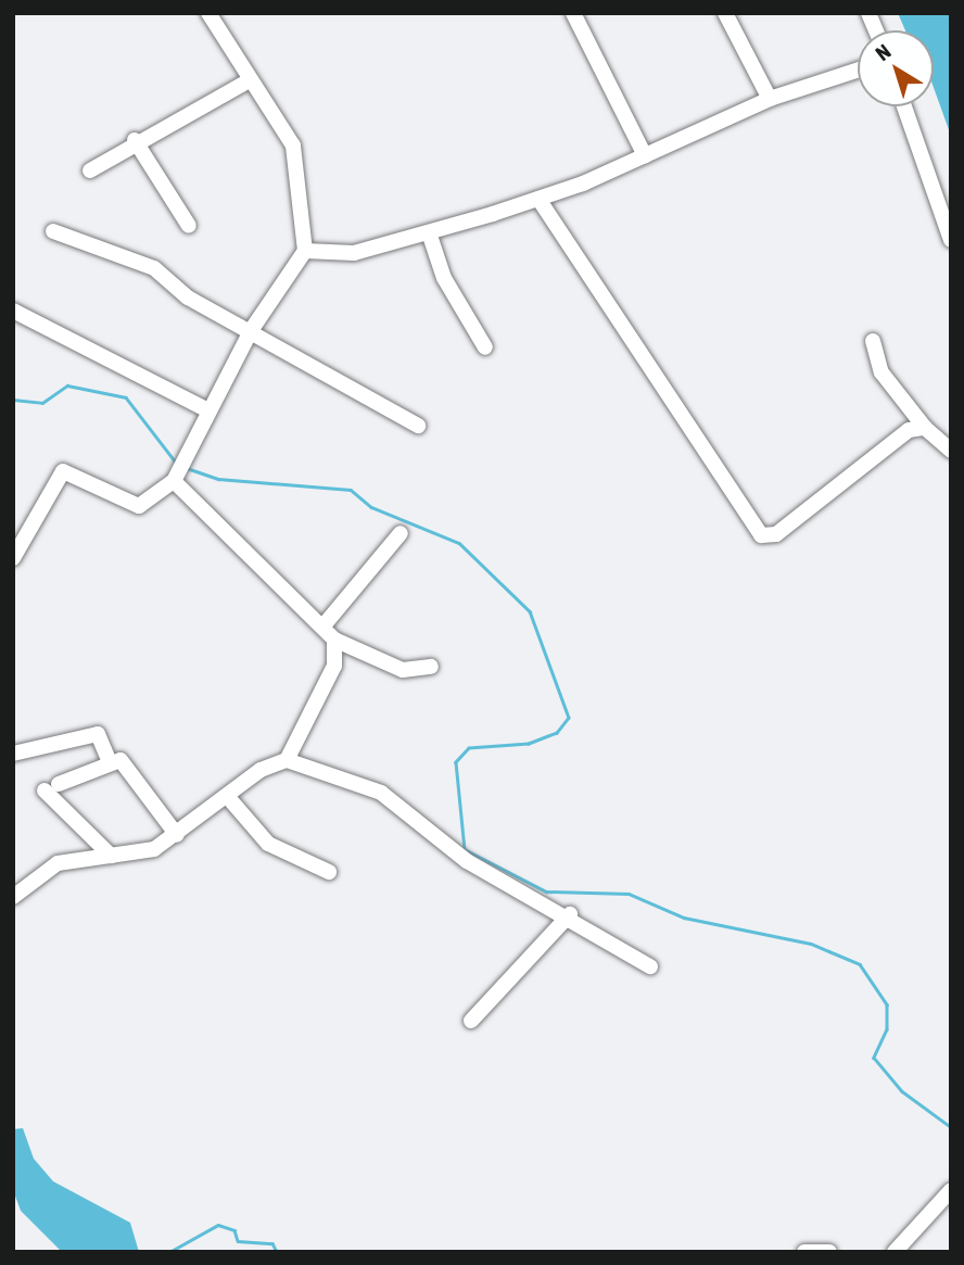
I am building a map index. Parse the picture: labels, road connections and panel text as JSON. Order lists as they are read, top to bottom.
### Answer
{
  "north": "top left"
}
